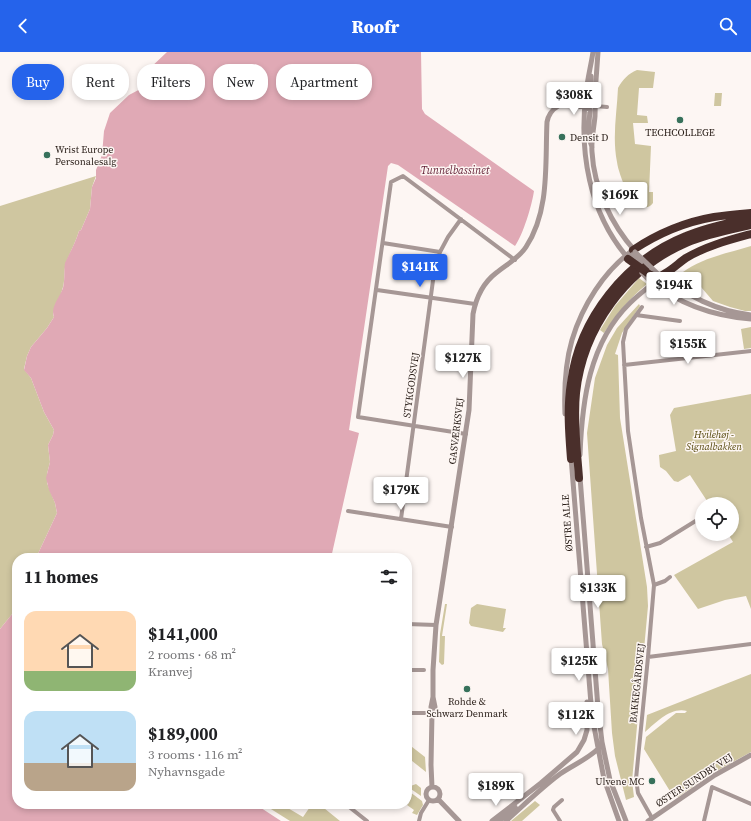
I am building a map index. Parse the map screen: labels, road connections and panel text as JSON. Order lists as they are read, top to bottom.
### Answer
{
  "streets": {
    "street": [
      "STYKGODSVEJ",
      "GASVÆRKSVEJ",
      "ØSTRE ALLE",
      "BAKKEGÅRDSVEJ",
      "ØSTER SUNDBY VEJ"
    ]
  },
  "crossings": [
    ["BAKKEGÅRDSVEJ", "ØSTER SUNDBY VEJ"]
  ],
  "water": ["Tunnelbassinet"],
  "parks": ["Hvilehøj - Signalbakken"],
  "places": [
    "TECHCOLLEGE",
    "Densit D",
    "Wrist Europe Personalesalg",
    "Rohde & Schwarz Denmark",
    "Ulvene MC"
  ],
  "page": {
    "header": "Roofr",
    "chip": [
      "Buy",
      "Rent",
      "Filters",
      "New",
      "Apartment"
    ],
    "price": [
      "$308K",
      "$169K",
      "$141K",
      "$194K",
      "$155K",
      "$127K",
      "$179K",
      "$133K",
      "$125K",
      "$112K",
      "$189K"
    ],
    "heading": "11 homes",
    "list": [
      {
        "name": "$141,000",
        "note": "2 rooms · 68 m² · Kranvej"
      },
      {
        "name": "$189,000",
        "note": "3 rooms · 116 m² · Nyhavnsgade"
      }
    ]
  }
}
